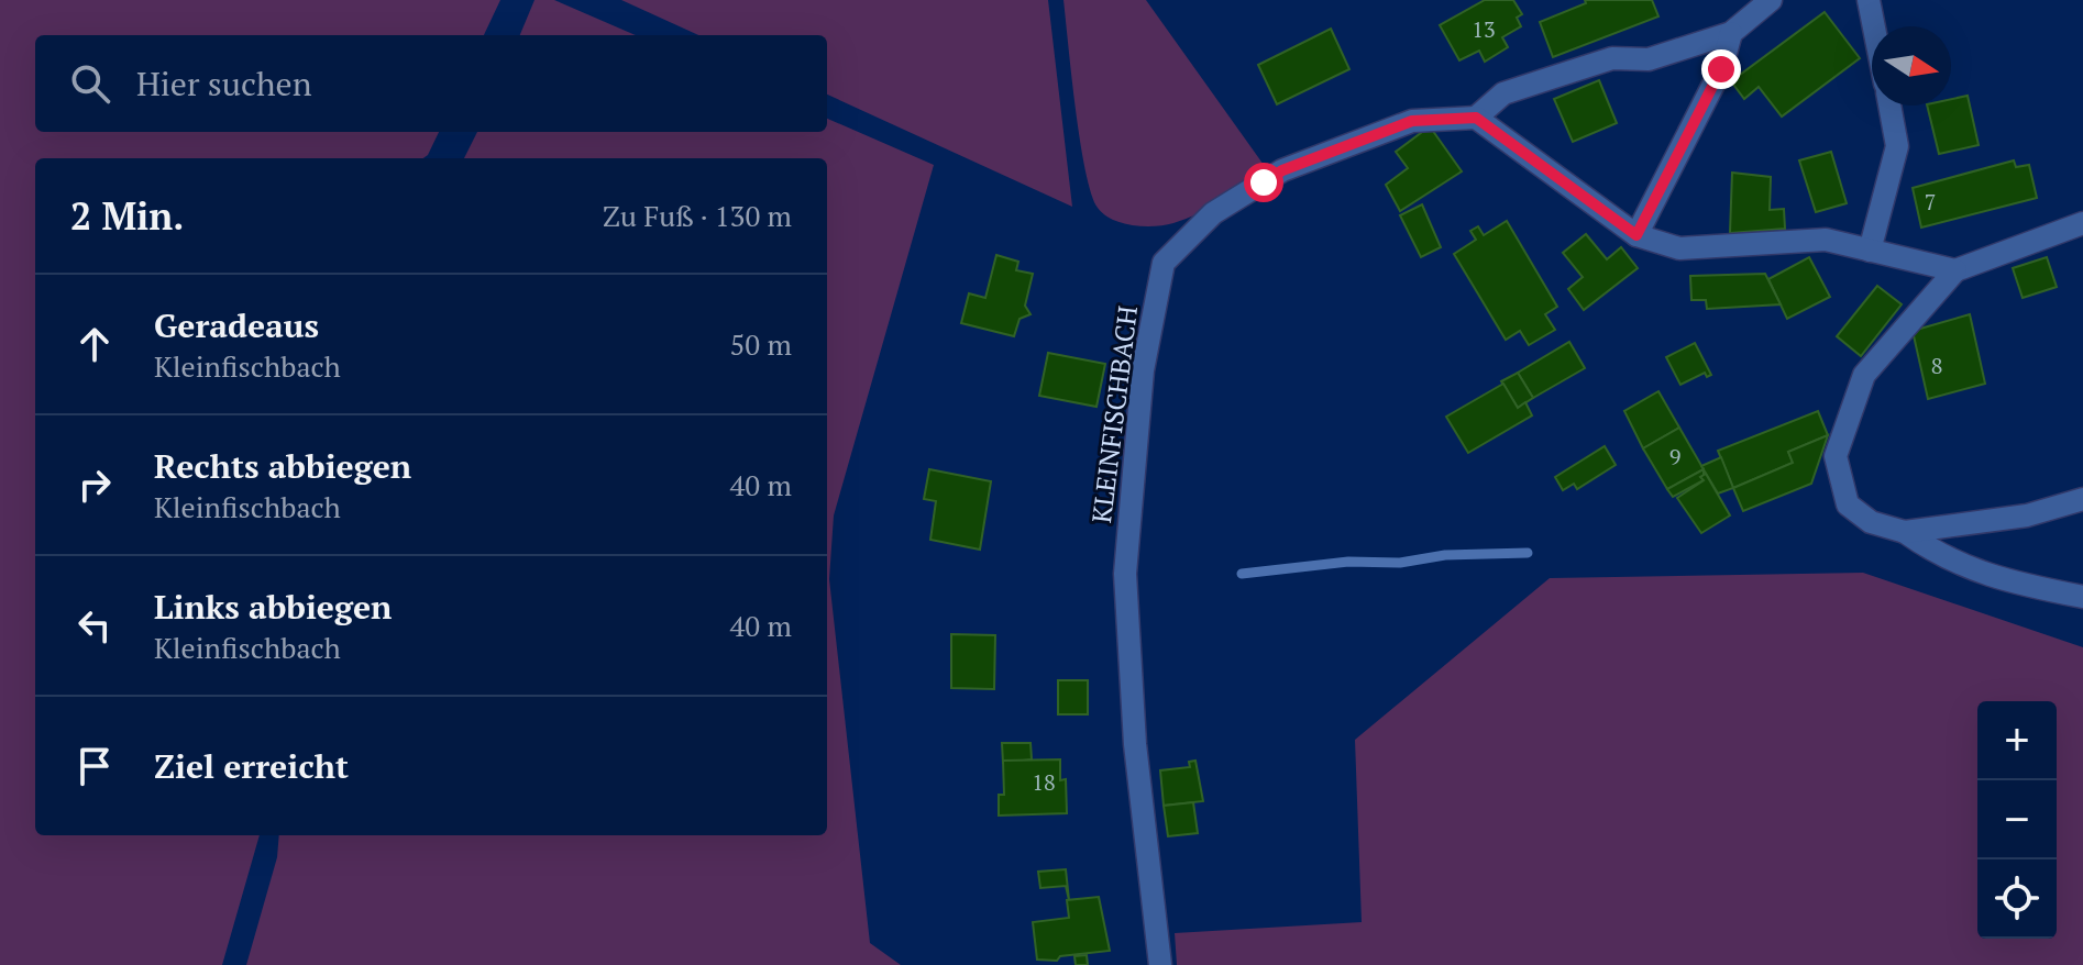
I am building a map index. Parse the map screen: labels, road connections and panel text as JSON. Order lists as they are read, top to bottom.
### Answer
{
  "streets": {
    "street": ["KLEINFISCHBACH"]
  },
  "house_numbers": [
    "13",
    "7",
    "8",
    "9",
    "18"
  ],
  "north": "right",
  "page": {
    "search": "Hier suchen",
    "heading": ["2 Min.", "Zu Fuß · 130 m"],
    "list": [
      ["Geradeaus", "Kleinfischbach", "50 m"],
      ["Rechts abbiegen", "Kleinfischbach", "40 m"],
      ["Links abbiegen", "Kleinfischbach", "40 m"],
      "Ziel erreicht"
    ],
    "map_buttons": ["+", "−"]
  }
}
